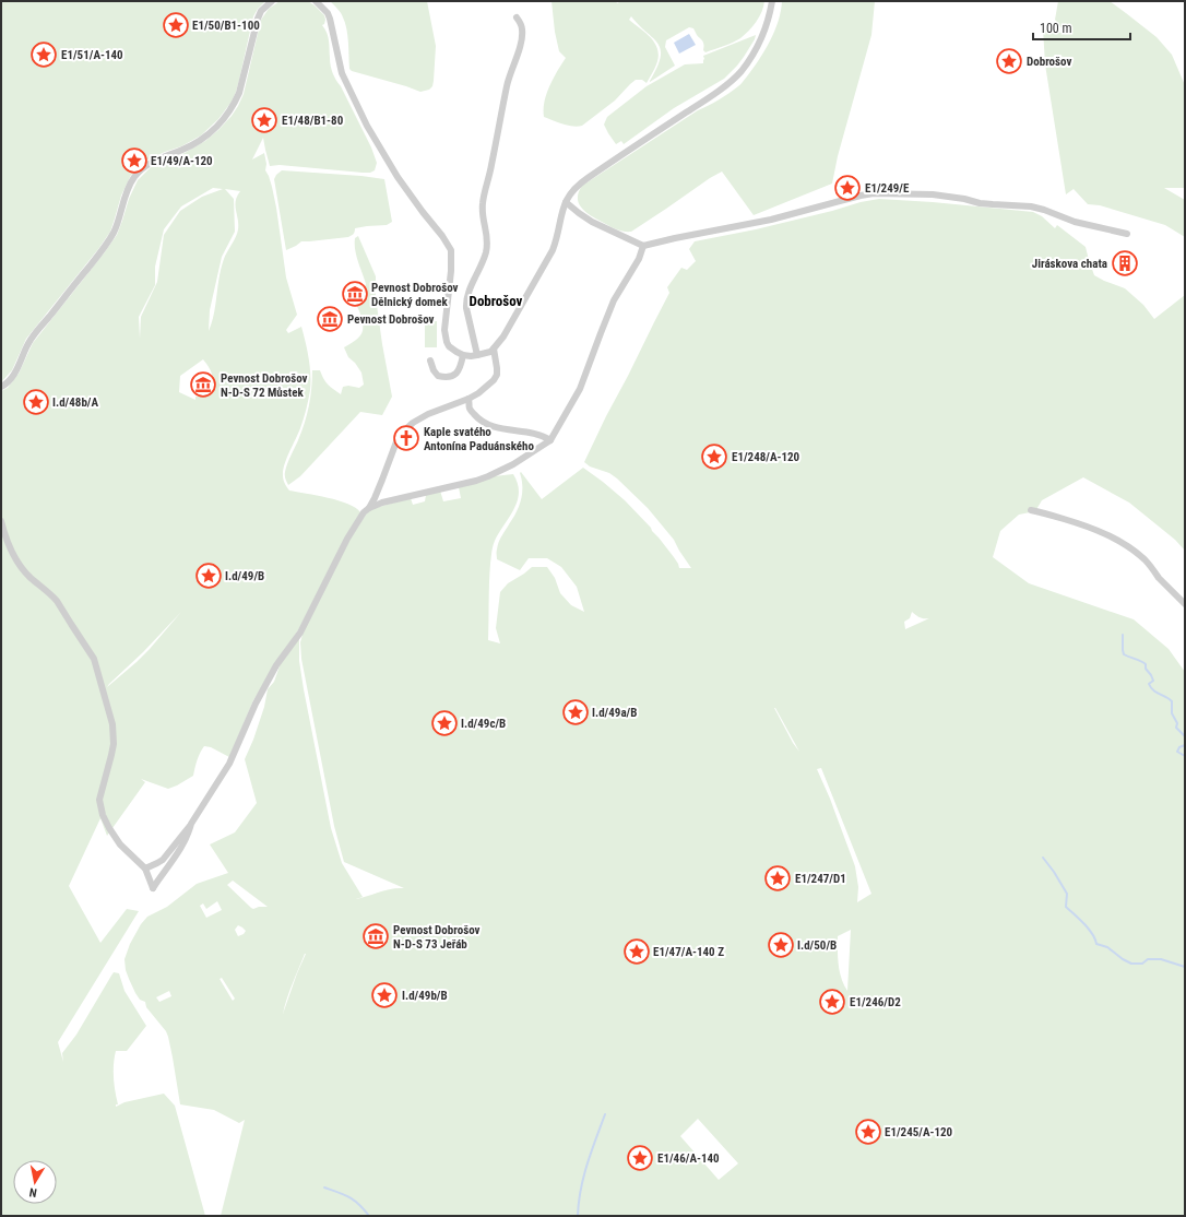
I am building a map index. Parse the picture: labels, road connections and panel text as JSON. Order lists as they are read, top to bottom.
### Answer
{
  "districts": ["Dobrošov"],
  "places": {
    "place": [
      "E1/50/B1-100",
      "E1/51/A-140",
      "Dobrošov",
      "E1/48/B1-80",
      "E1/49/A-120",
      "E1/249/E",
      "I.d/48b/A",
      "E1/248/A-120",
      "I.d/49/B",
      "I.d/49a/B",
      "I.d/49c/B",
      "E1/247/D1",
      "I.d/50/B",
      "E1/47/A-140 Z",
      "I.d/49b/B",
      "E1/246/D2",
      "E1/245/A-120",
      "E1/46/A-140"
    ],
    "building": ["Jiráskova chata"],
    "museum": [
      "Pevnost Dobrošov Dělnický domek",
      "Pevnost Dobrošov",
      "Pevnost Dobrošov N-D-S 72 Můstek",
      "Pevnost Dobrošov N-D-S 73 Jeřáb"
    ],
    "church": ["Kaple svatého Antonína Paduánského"]
  },
  "scale_bar": "100 m",
  "north": "bottom"
}
